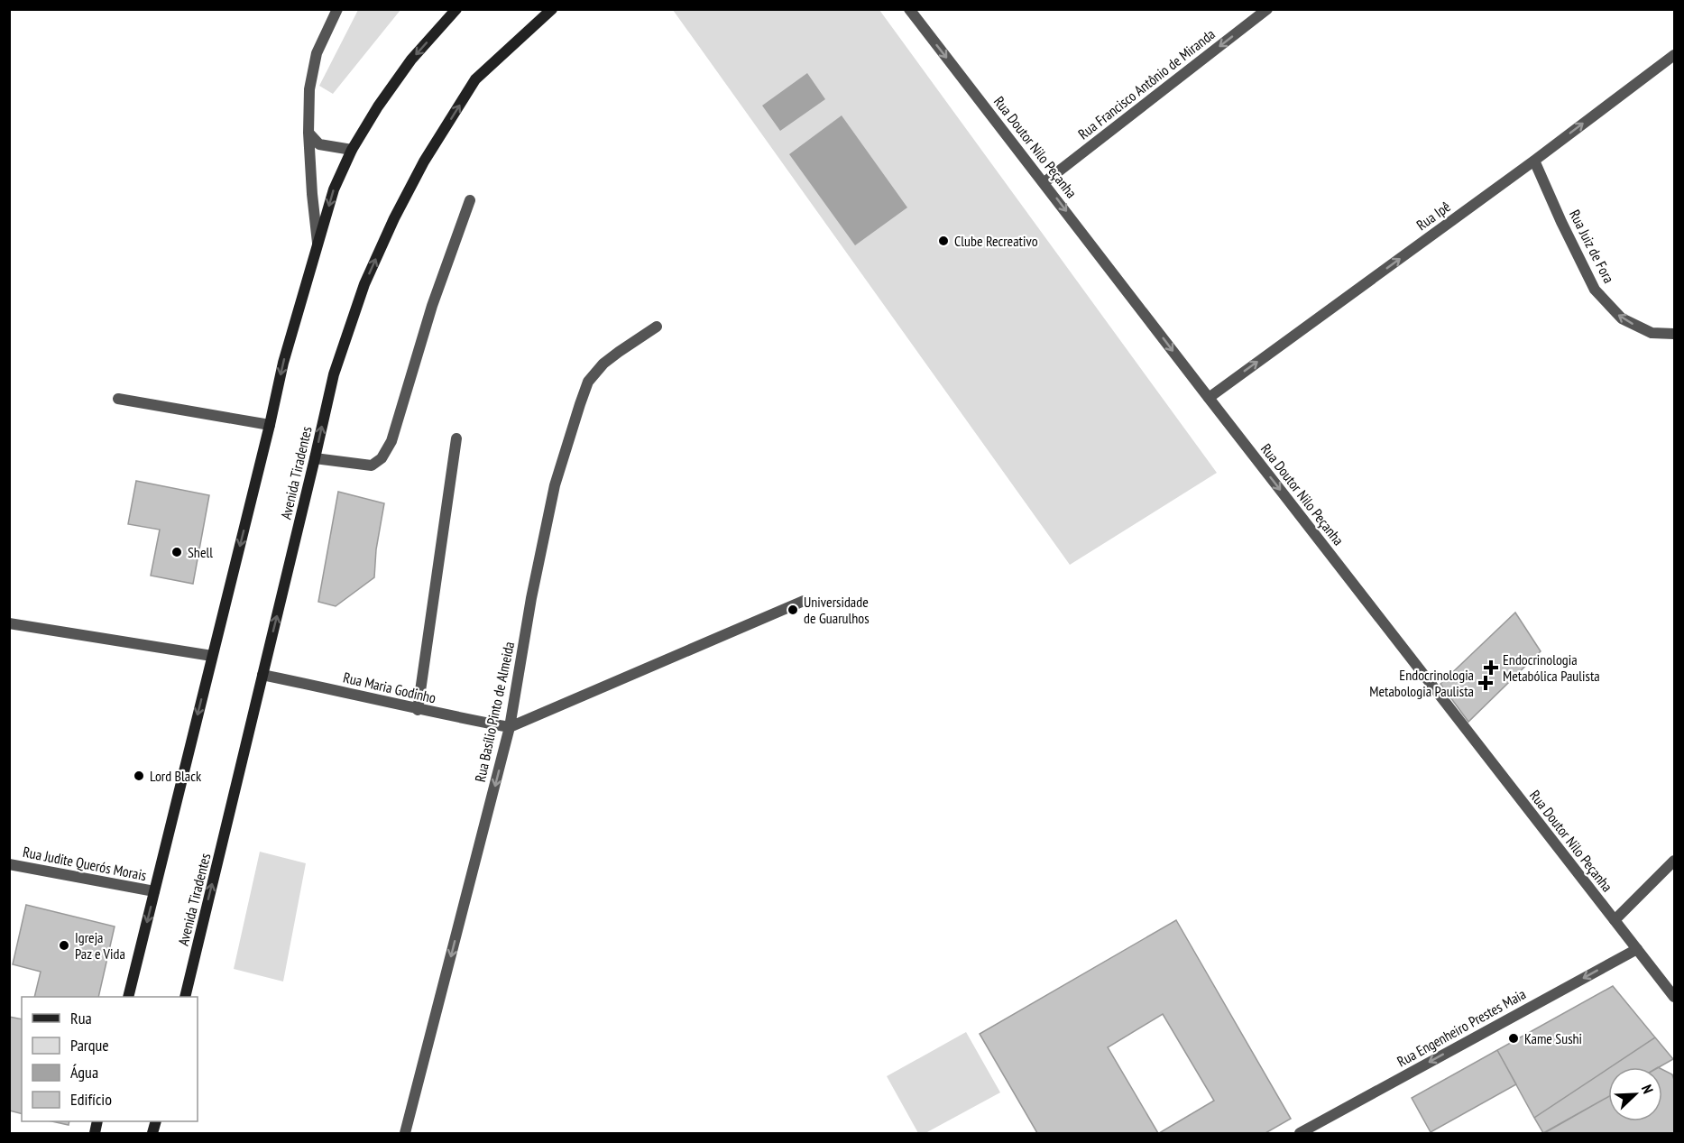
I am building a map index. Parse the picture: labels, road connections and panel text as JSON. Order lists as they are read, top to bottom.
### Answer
{
  "streets": {
    "main road": ["Avenida Tiradentes"],
    "street": [
      "Rua Francisco Antônio de Miranda",
      "Rua Doutor Nilo Peçanha",
      "Rua Ipê",
      "Rua Juiz de Fora",
      "Rua Maria Godinho",
      "Rua Basílio Pinto de Almeida",
      "Rua Judite Querós Morais",
      "Rua Engenheiro Prestes Maia"
    ]
  },
  "crossings": [
    ["Rua Francisco Antônio de Miranda", "Rua Doutor Nilo Peçanha"],
    ["Rua Doutor Nilo Peçanha", "Rua Ipê"],
    ["Rua Doutor Nilo Peçanha", "Rua Engenheiro Prestes Maia"],
    ["Rua Ipê", "Rua Juiz de Fora"],
    ["Avenida Tiradentes", "Rua Maria Godinho"],
    ["Rua Maria Godinho", "Rua Basílio Pinto de Almeida"]
  ],
  "one_way": [
    "Rua Francisco Antônio de Miranda",
    "Rua Doutor Nilo Peçanha",
    "Rua Ipê",
    "Rua Juiz de Fora",
    "Rua Basílio Pinto de Almeida",
    "Rua Engenheiro Prestes Maia"
  ],
  "places": {
    "other": [
      "Clube Recreativo",
      "Shell",
      "Universidade de Guarulhos",
      "Lord Black",
      "Igreja Paz e Vida",
      "Kame Sushi"
    ],
    "health": ["Endocrinologia Metabólica Paulista", "Endocrinologia Metabologia Paulista"]
  },
  "legend": [
    "Rua",
    "Parque",
    "Água",
    "Edifício"
  ],
  "north": "top right"
}
